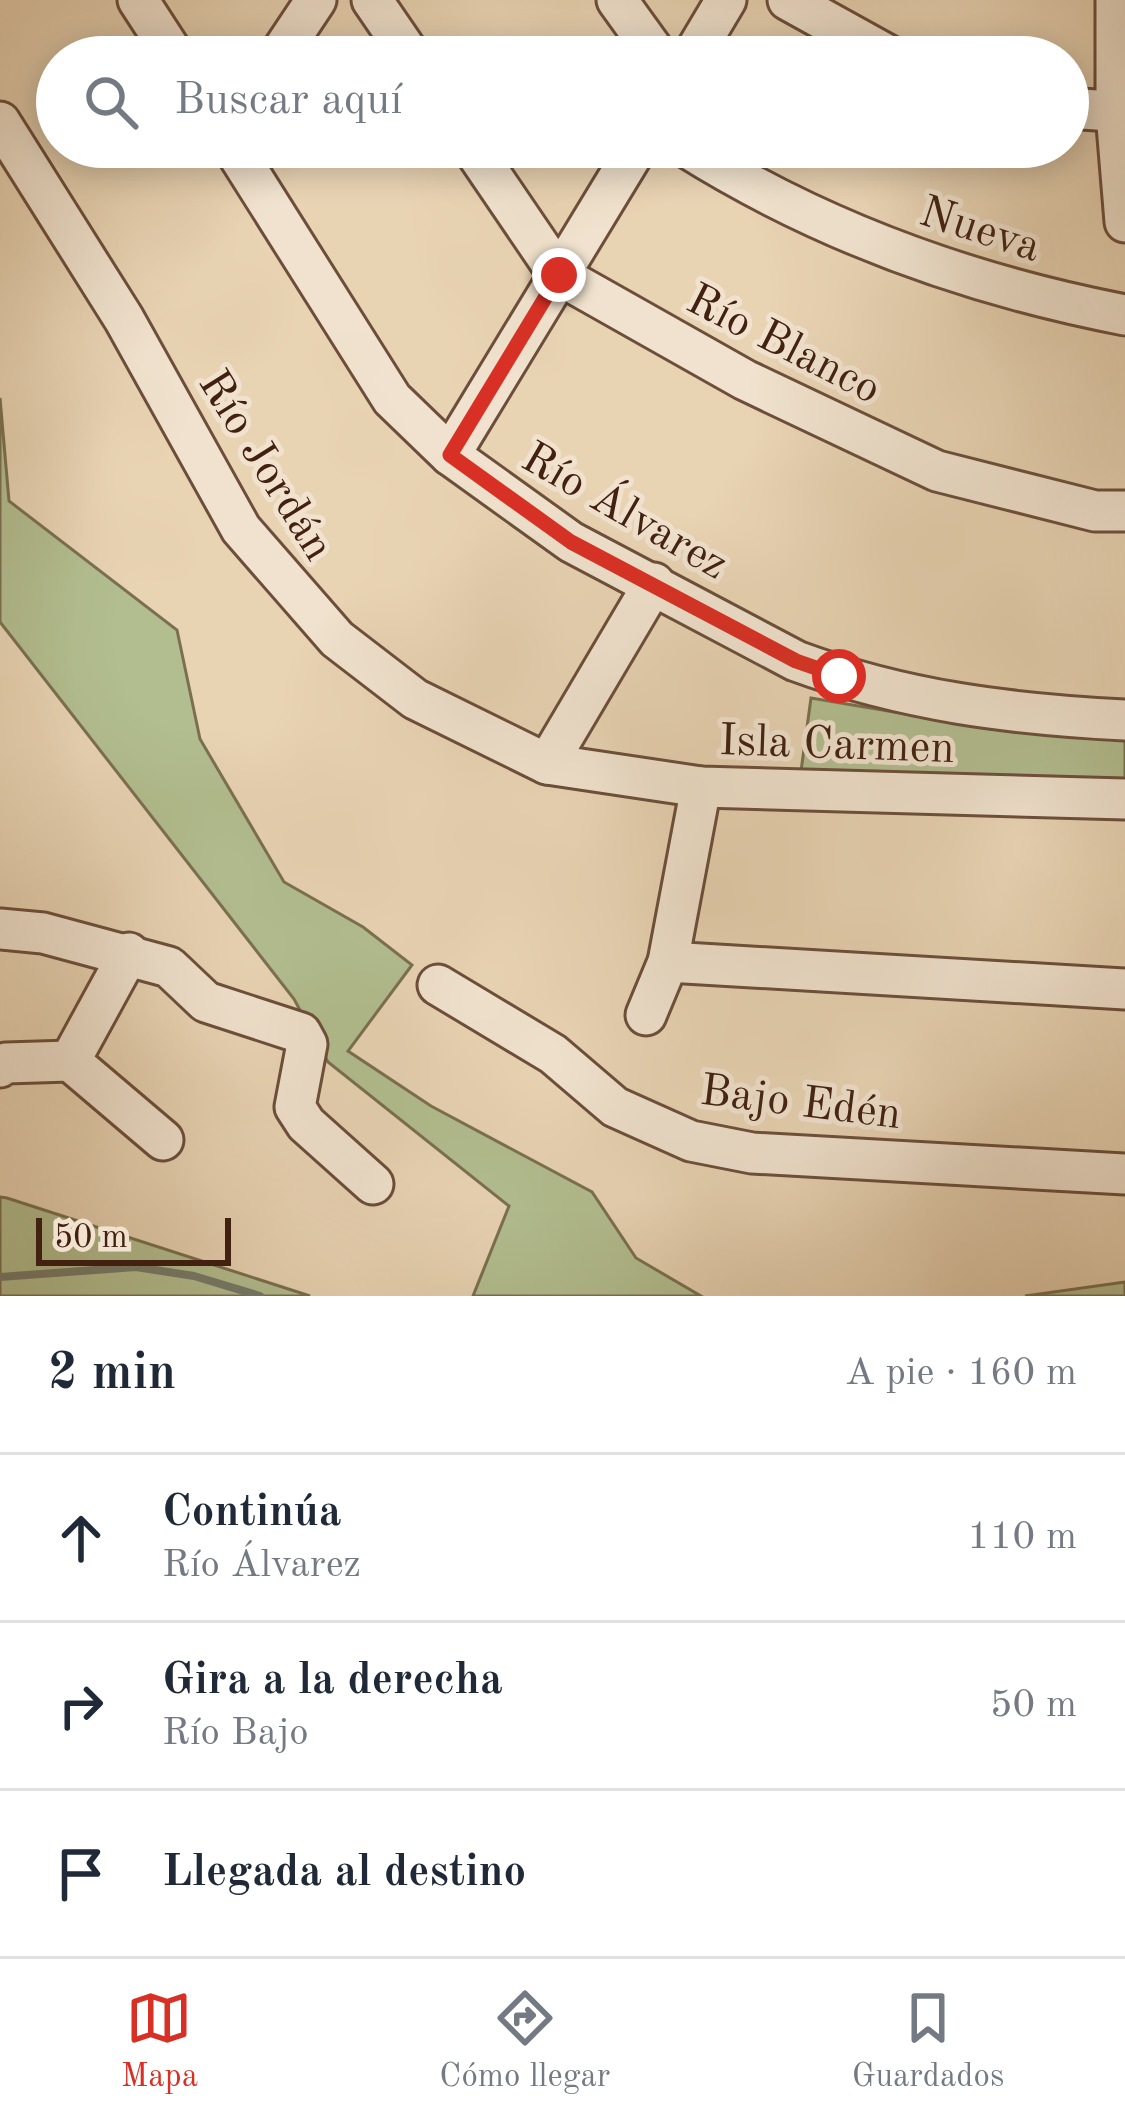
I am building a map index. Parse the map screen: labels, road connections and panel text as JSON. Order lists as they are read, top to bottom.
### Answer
{
  "streets": {
    "street": [
      "Nueva",
      "Río Blanco",
      "Río Jordán",
      "Río Álvarez",
      "Isla Carmen",
      "Bajo Edén"
    ]
  },
  "crossings": [
    ["Río Jordán", "Isla Carmen"]
  ],
  "scale_bar": "50 m",
  "page": {
    "search": "Buscar aquí",
    "scale": "50 m",
    "heading": ["2 min", "A pie · 160 m"],
    "list": [
      ["Continúa", "Río Álvarez", "110 m"],
      ["Gira a la derecha", "Río Bajo", "50 m"],
      "Llegada al destino"
    ],
    "nav": ["Mapa", "Cómo llegar", "Guardados"]
  }
}
